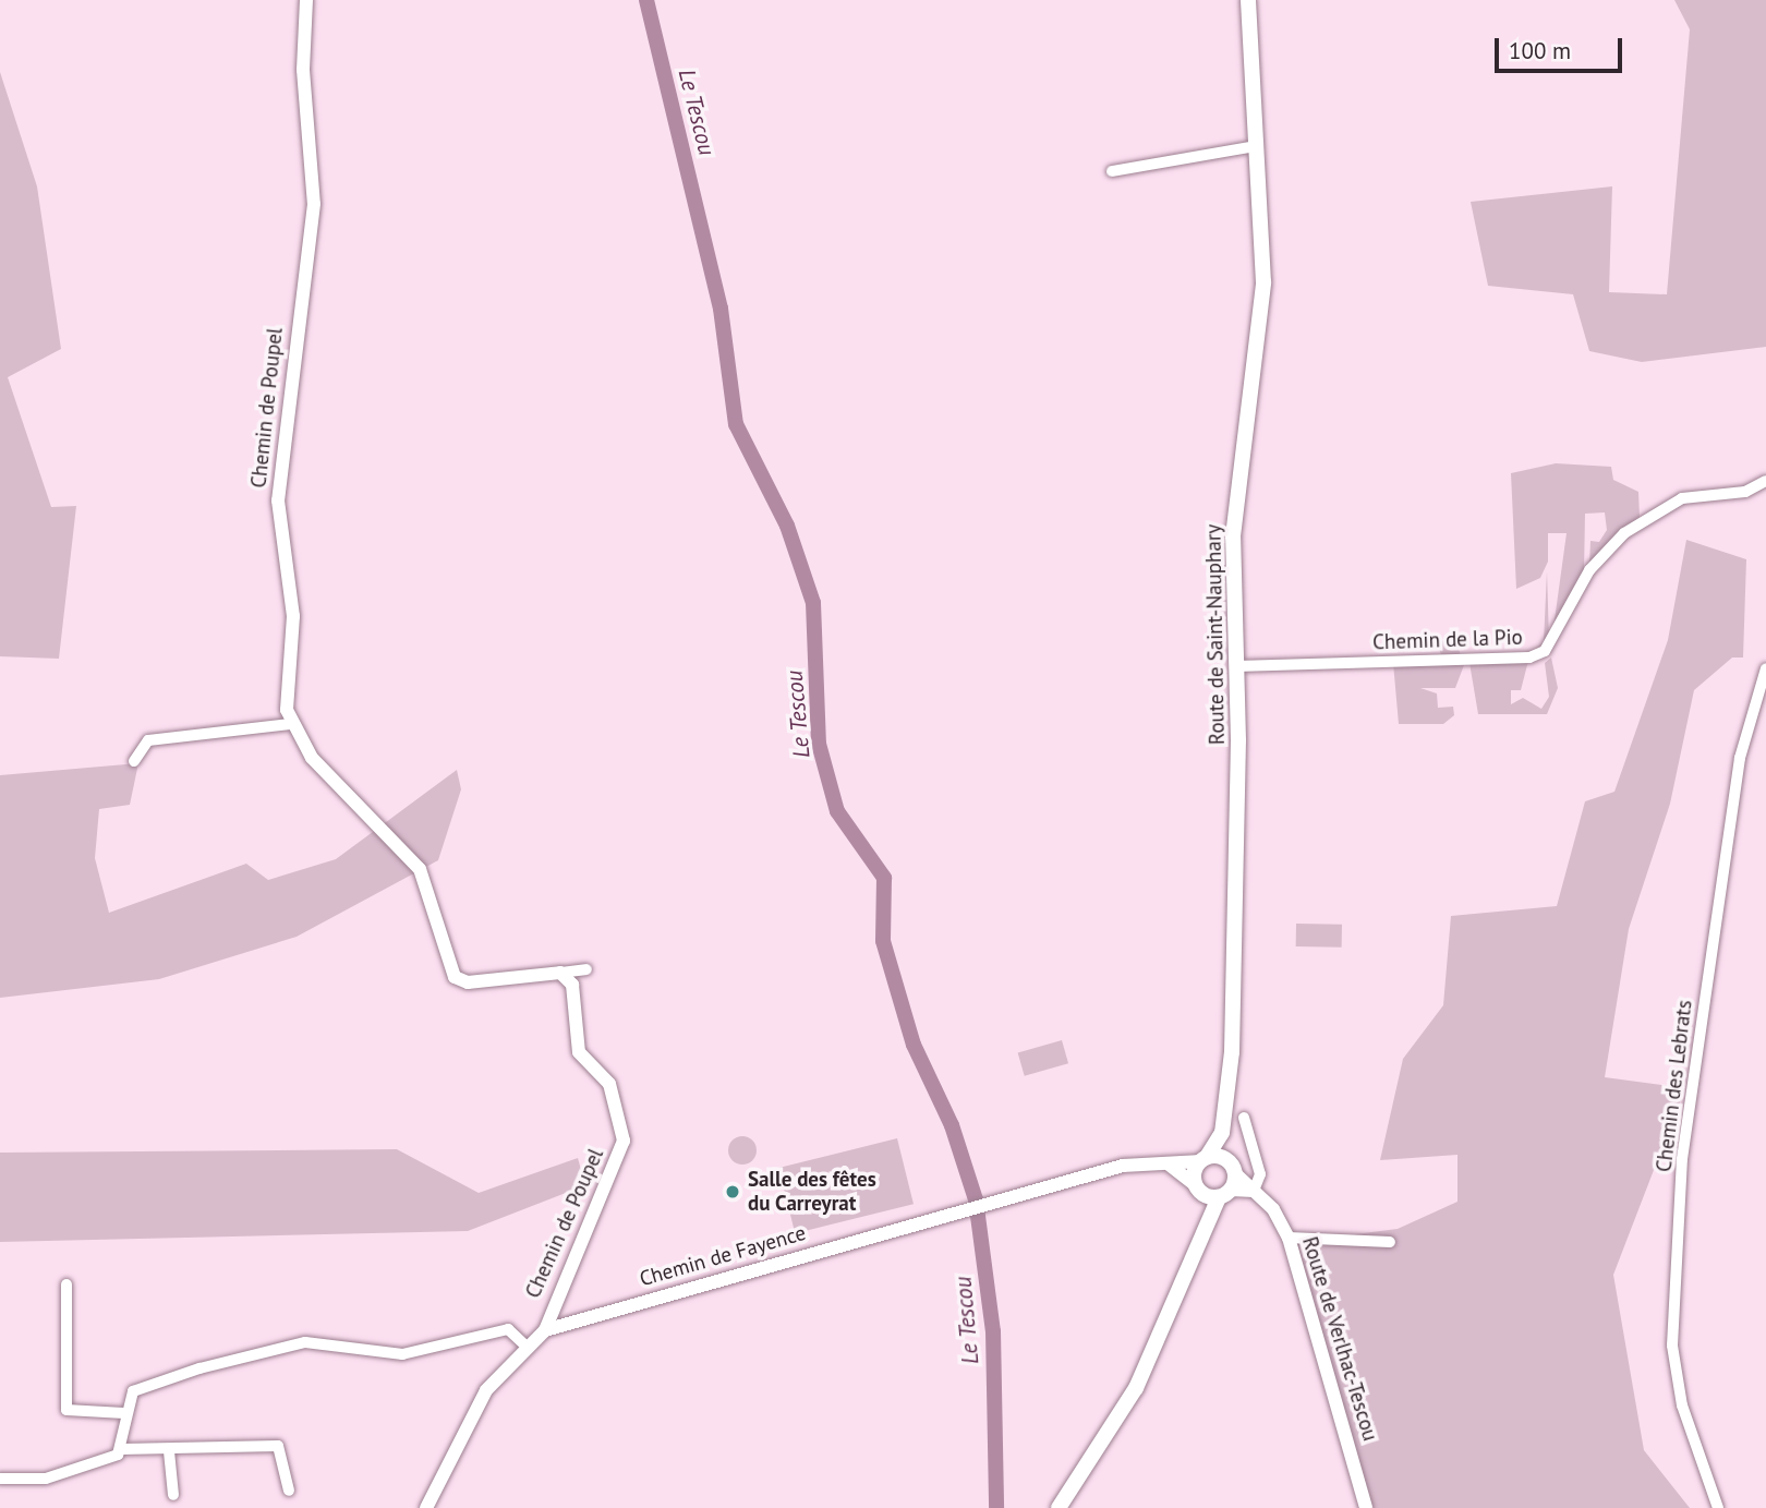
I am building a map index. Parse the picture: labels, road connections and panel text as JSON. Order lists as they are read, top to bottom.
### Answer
{
  "streets": {
    "main road": ["Route de Saint-Nauphary"],
    "street": [
      "Chemin de Poupel",
      "Chemin de la Pio",
      "Chemin des Lebrats",
      "Chemin de Fayence",
      "Route de Verlhac-Tescou"
    ]
  },
  "crossings": [
    ["Chemin de Poupel", "Chemin de Fayence"],
    ["Route de Saint-Nauphary", "Chemin de la Pio"],
    ["Route de Saint-Nauphary", "Chemin de Fayence"],
    ["Route de Saint-Nauphary", "Route de Verlhac-Tescou"]
  ],
  "water": ["Le Tescou"],
  "places": ["Salle des fêtes du Carreyrat"],
  "scale_bar": "100 m"
}
